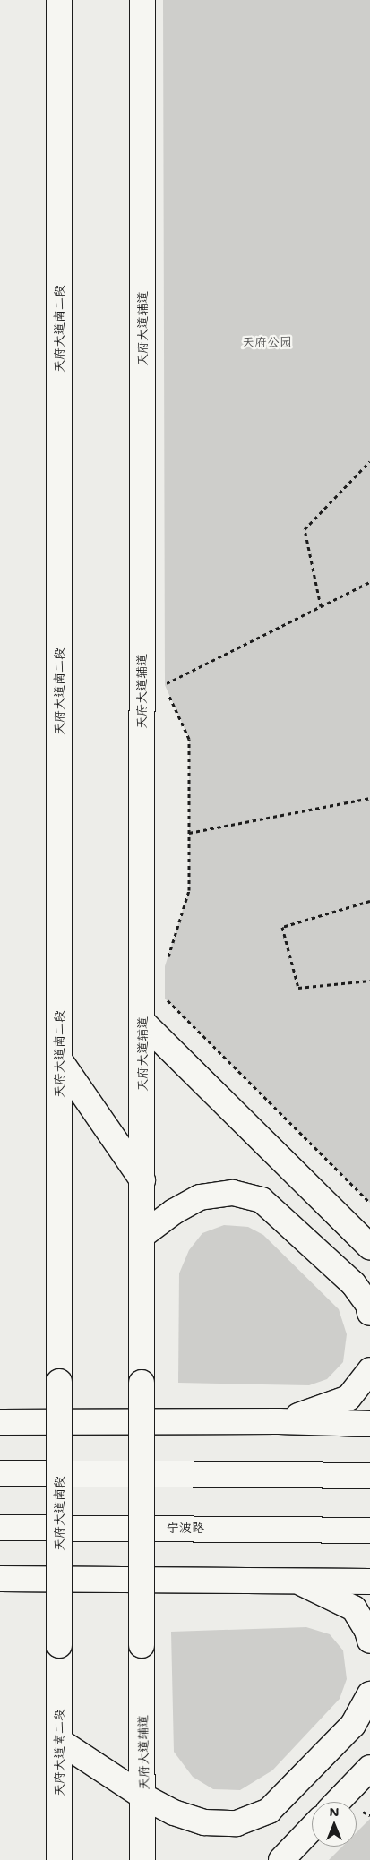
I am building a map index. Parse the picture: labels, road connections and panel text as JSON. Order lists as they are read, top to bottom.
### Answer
{
  "streets": {
    "main road": [
      "天府大道南二段",
      "天府大道辅道",
      "天府大道南段",
      "宁波路"
    ]
  },
  "crossings": [
    ["天府大道南二段", "天府大道南段"]
  ],
  "parks": ["天府公园"],
  "north": "top"
}
